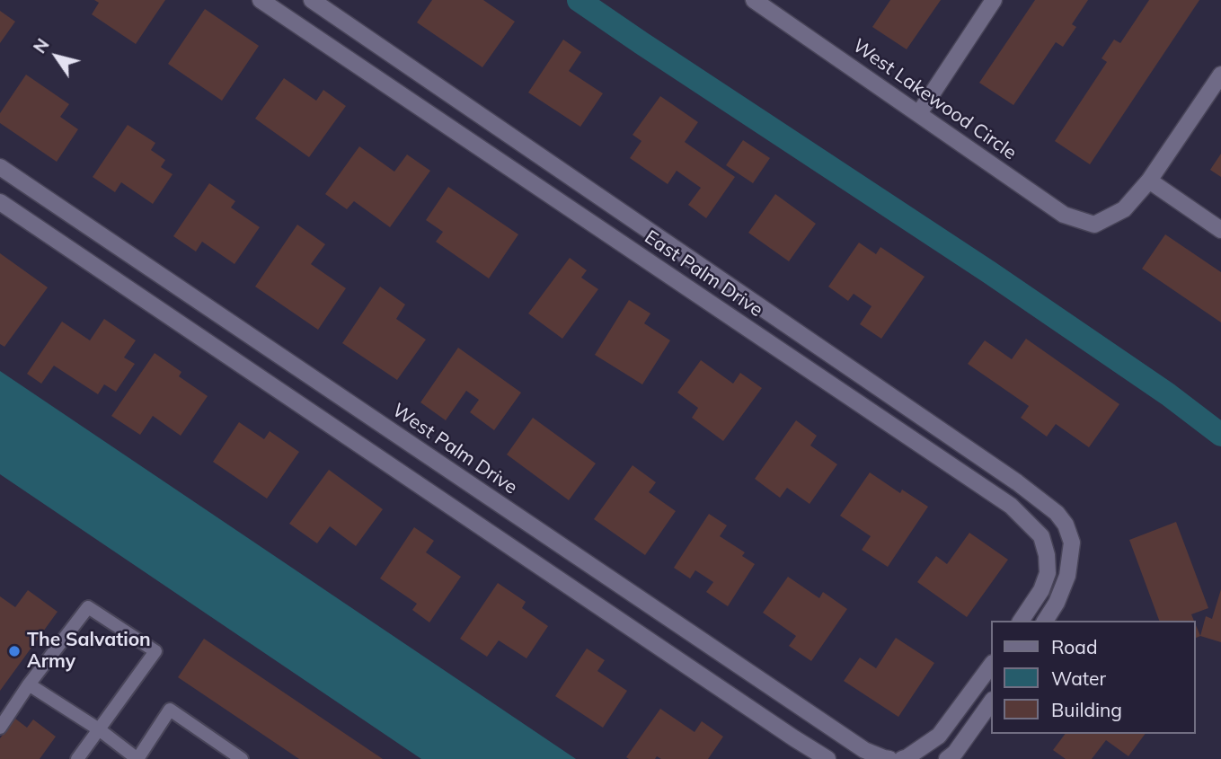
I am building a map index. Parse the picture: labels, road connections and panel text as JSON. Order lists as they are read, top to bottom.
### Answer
{
  "streets": {
    "street": ["West Lakewood Circle", "East Palm Drive", "West Palm Drive"]
  },
  "places": ["The Salvation Army"],
  "legend": ["Road", "Water", "Building"],
  "north": "top left"
}
